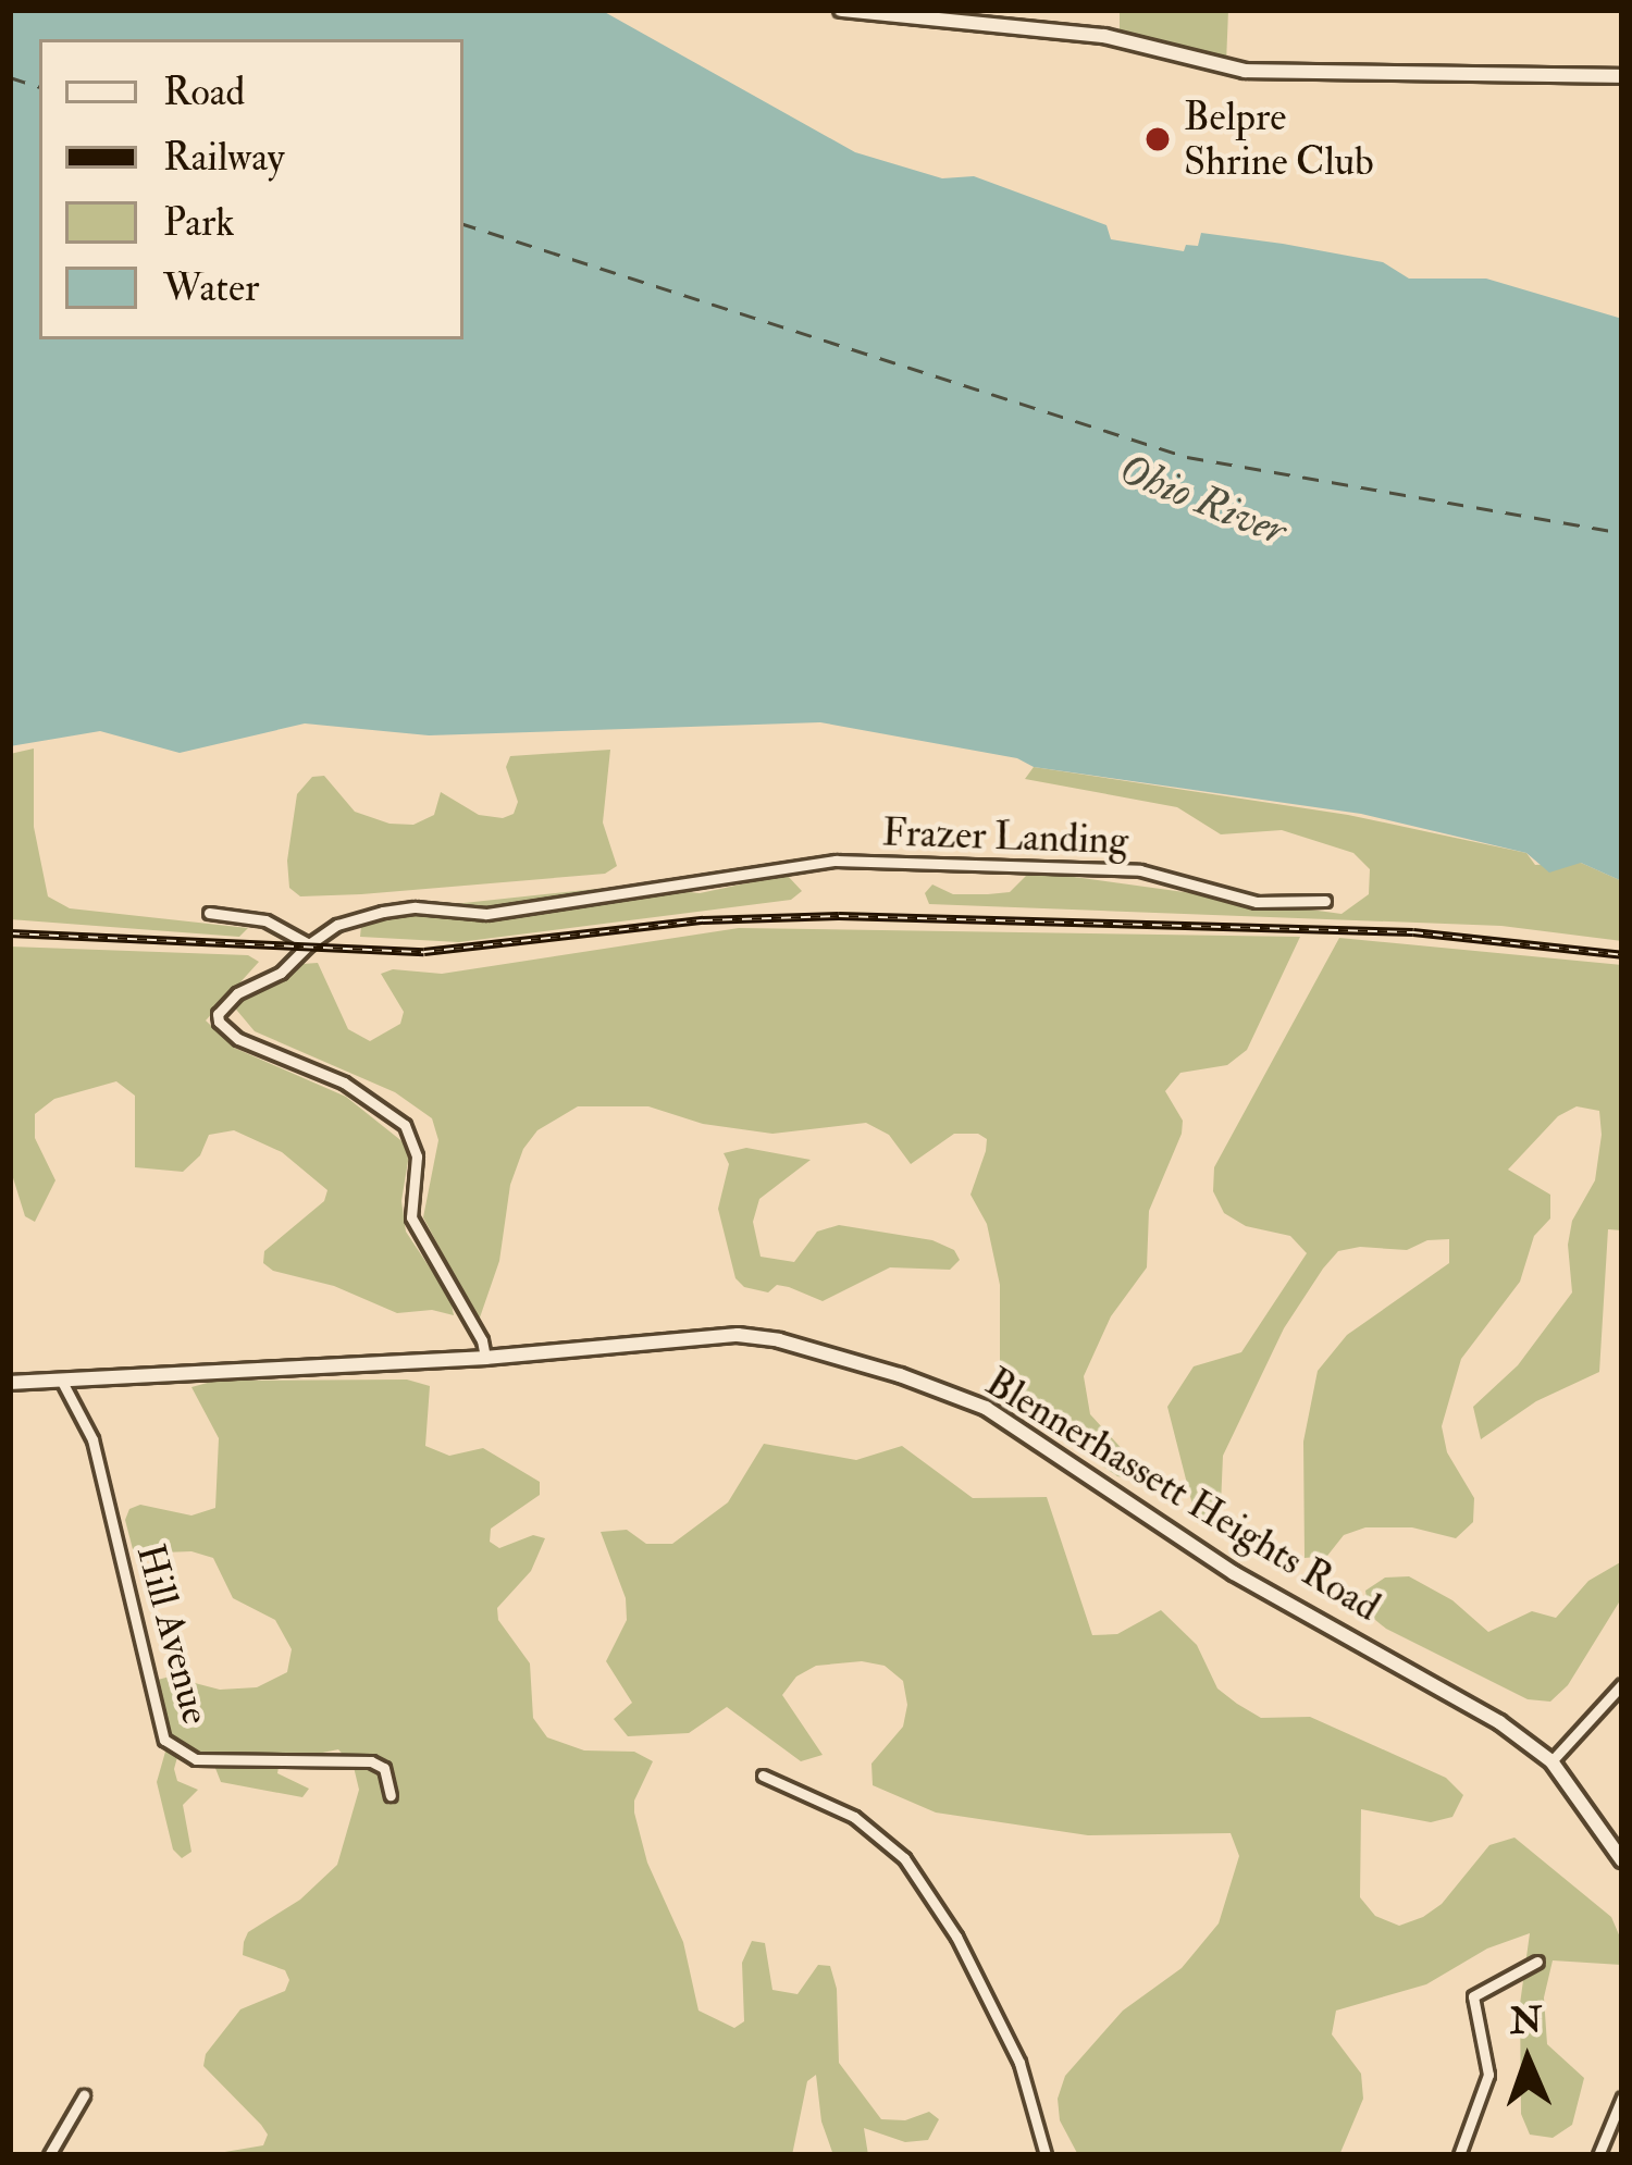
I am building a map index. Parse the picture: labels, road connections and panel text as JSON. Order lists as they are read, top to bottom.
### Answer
{
  "streets": {
    "street": ["Frazer Landing", "Blennerhassett Heights Road", "Hill Avenue"]
  },
  "crossings": [
    ["Frazer Landing", "Blennerhassett Heights Road"],
    ["Blennerhassett Heights Road", "Hill Avenue"]
  ],
  "water": ["Ohio River"],
  "places": ["Belpre Shrine Club"],
  "legend": [
    "Road",
    "Railway",
    "Park",
    "Water"
  ],
  "north": "top"
}
